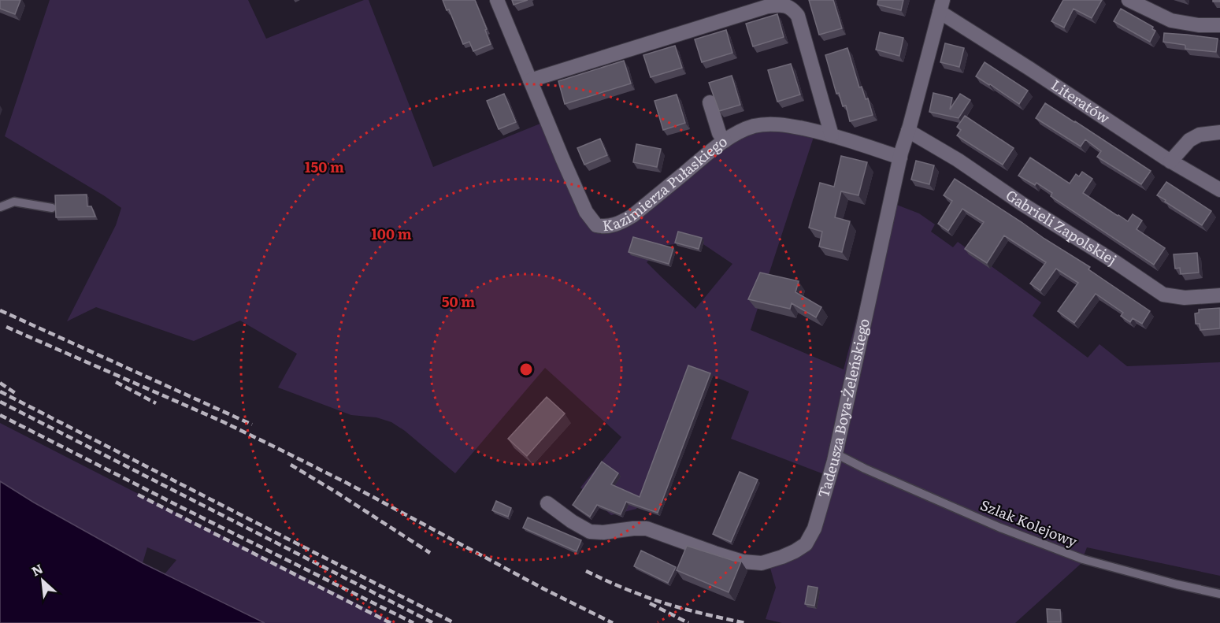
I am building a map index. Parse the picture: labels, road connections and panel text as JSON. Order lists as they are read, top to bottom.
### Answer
{
  "streets": {
    "street": [
      "Literatów",
      "Kazimierza Pułaskiego",
      "Gabrieli Zapolskiej",
      "Tadeusza Boya-Żeleńskiego"
    ],
    "lane": ["Szlak Kolejowy"]
  },
  "crossings": [
    ["Literatów", "Tadeusza Boya-Żeleńskiego"],
    ["Kazimierza Pułaskiego", "Tadeusza Boya-Żeleńskiego"],
    ["Gabrieli Zapolskiej", "Tadeusza Boya-Żeleńskiego"],
    ["Tadeusza Boya-Żeleńskiego", "Szlak Kolejowy"]
  ],
  "north": "top left",
  "rings": ["150 m", "100 m", "50 m"]
}
